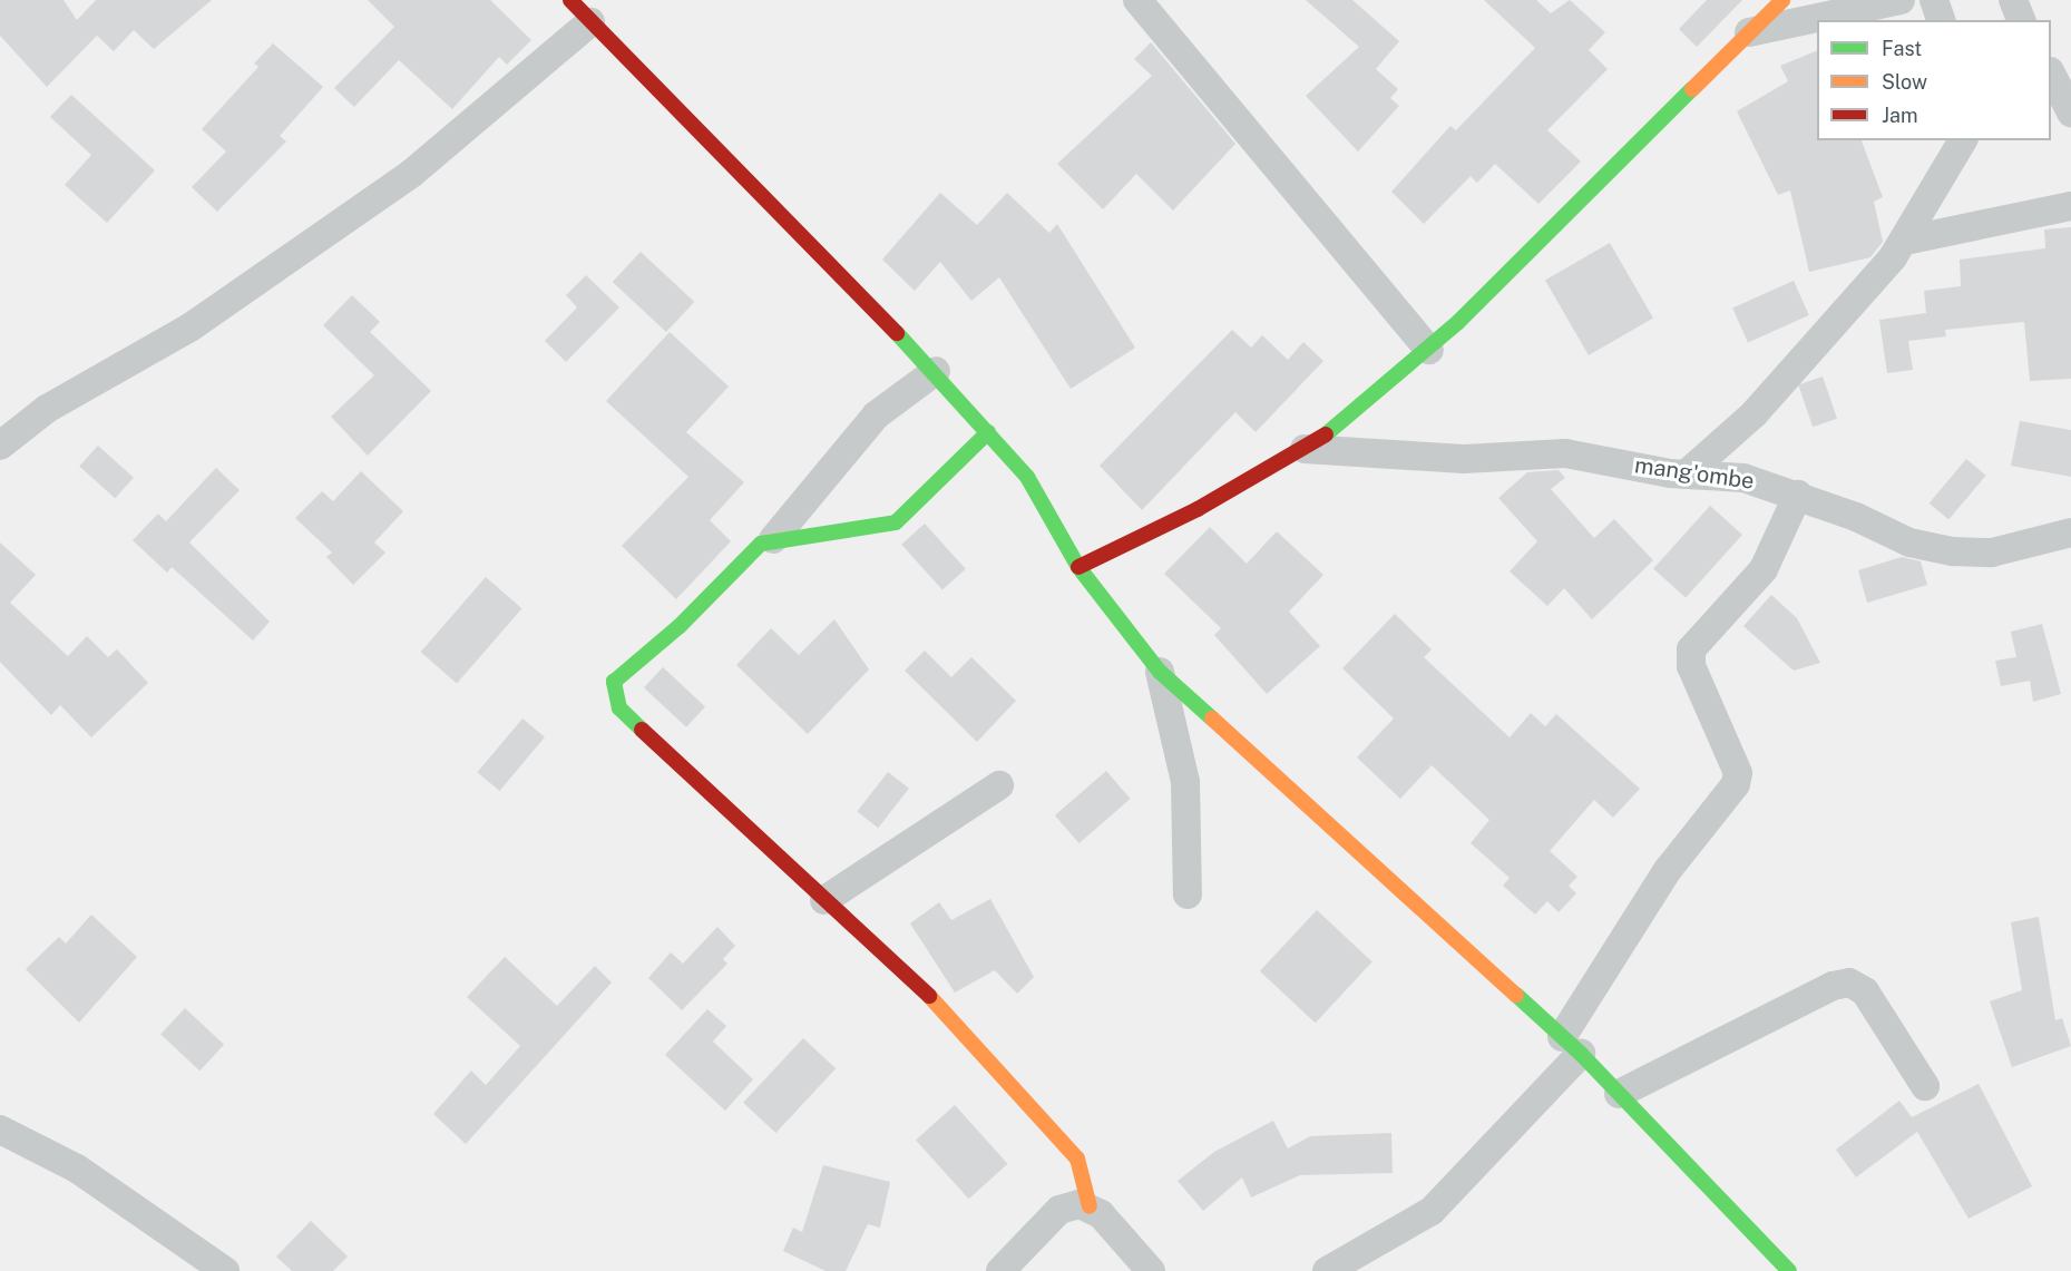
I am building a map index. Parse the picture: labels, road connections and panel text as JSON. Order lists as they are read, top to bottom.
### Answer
{
  "streets": {
    "street": ["mang'ombe"]
  },
  "legend": ["Fast", "Slow", "Jam"]
}
